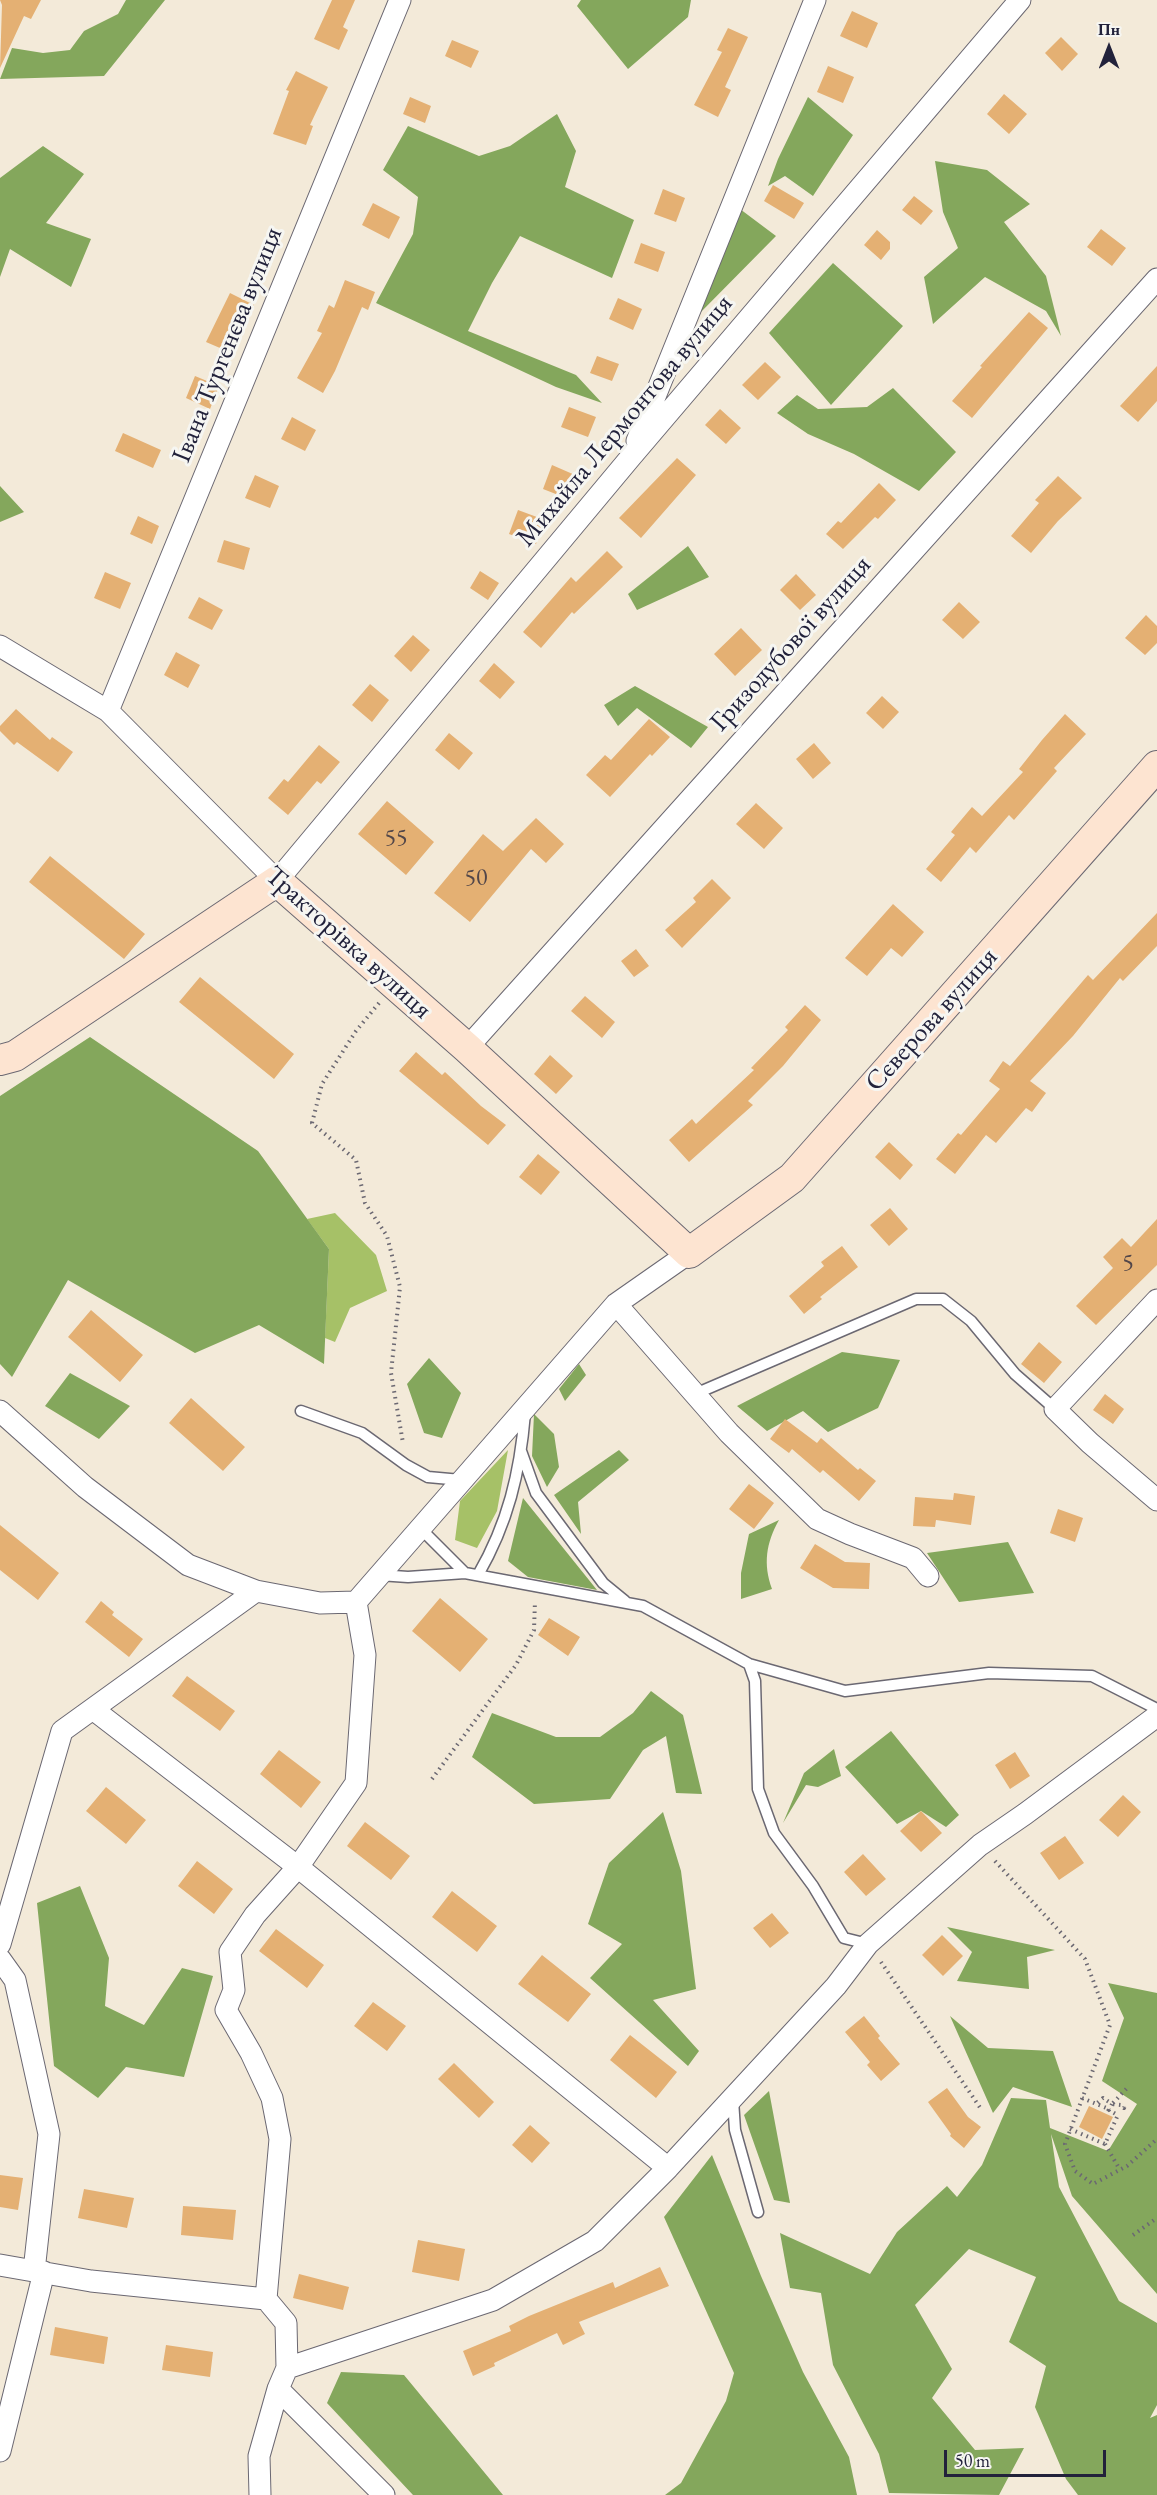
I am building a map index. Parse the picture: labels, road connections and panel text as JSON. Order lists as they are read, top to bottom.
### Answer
{
  "streets": {
    "main road": ["Тракторівка вулиця", "Сєверова вулиця"],
    "street": ["Івана Тургенєва вулиця", "Михайла Лермонтова вулиця", "Гризодубової вулиця"]
  },
  "crossings": [
    ["Івана Тургенєва вулиця", "Тракторівка вулиця"],
    ["Михайла Лермонтова вулиця", "Тракторівка вулиця"],
    ["Гризодубової вулиця", "Тракторівка вулиця"],
    ["Тракторівка вулиця", "Сєверова вулиця"]
  ],
  "house_numbers": ["55", "50", "5"],
  "scale_bar": "50 m",
  "north": "top"
}
